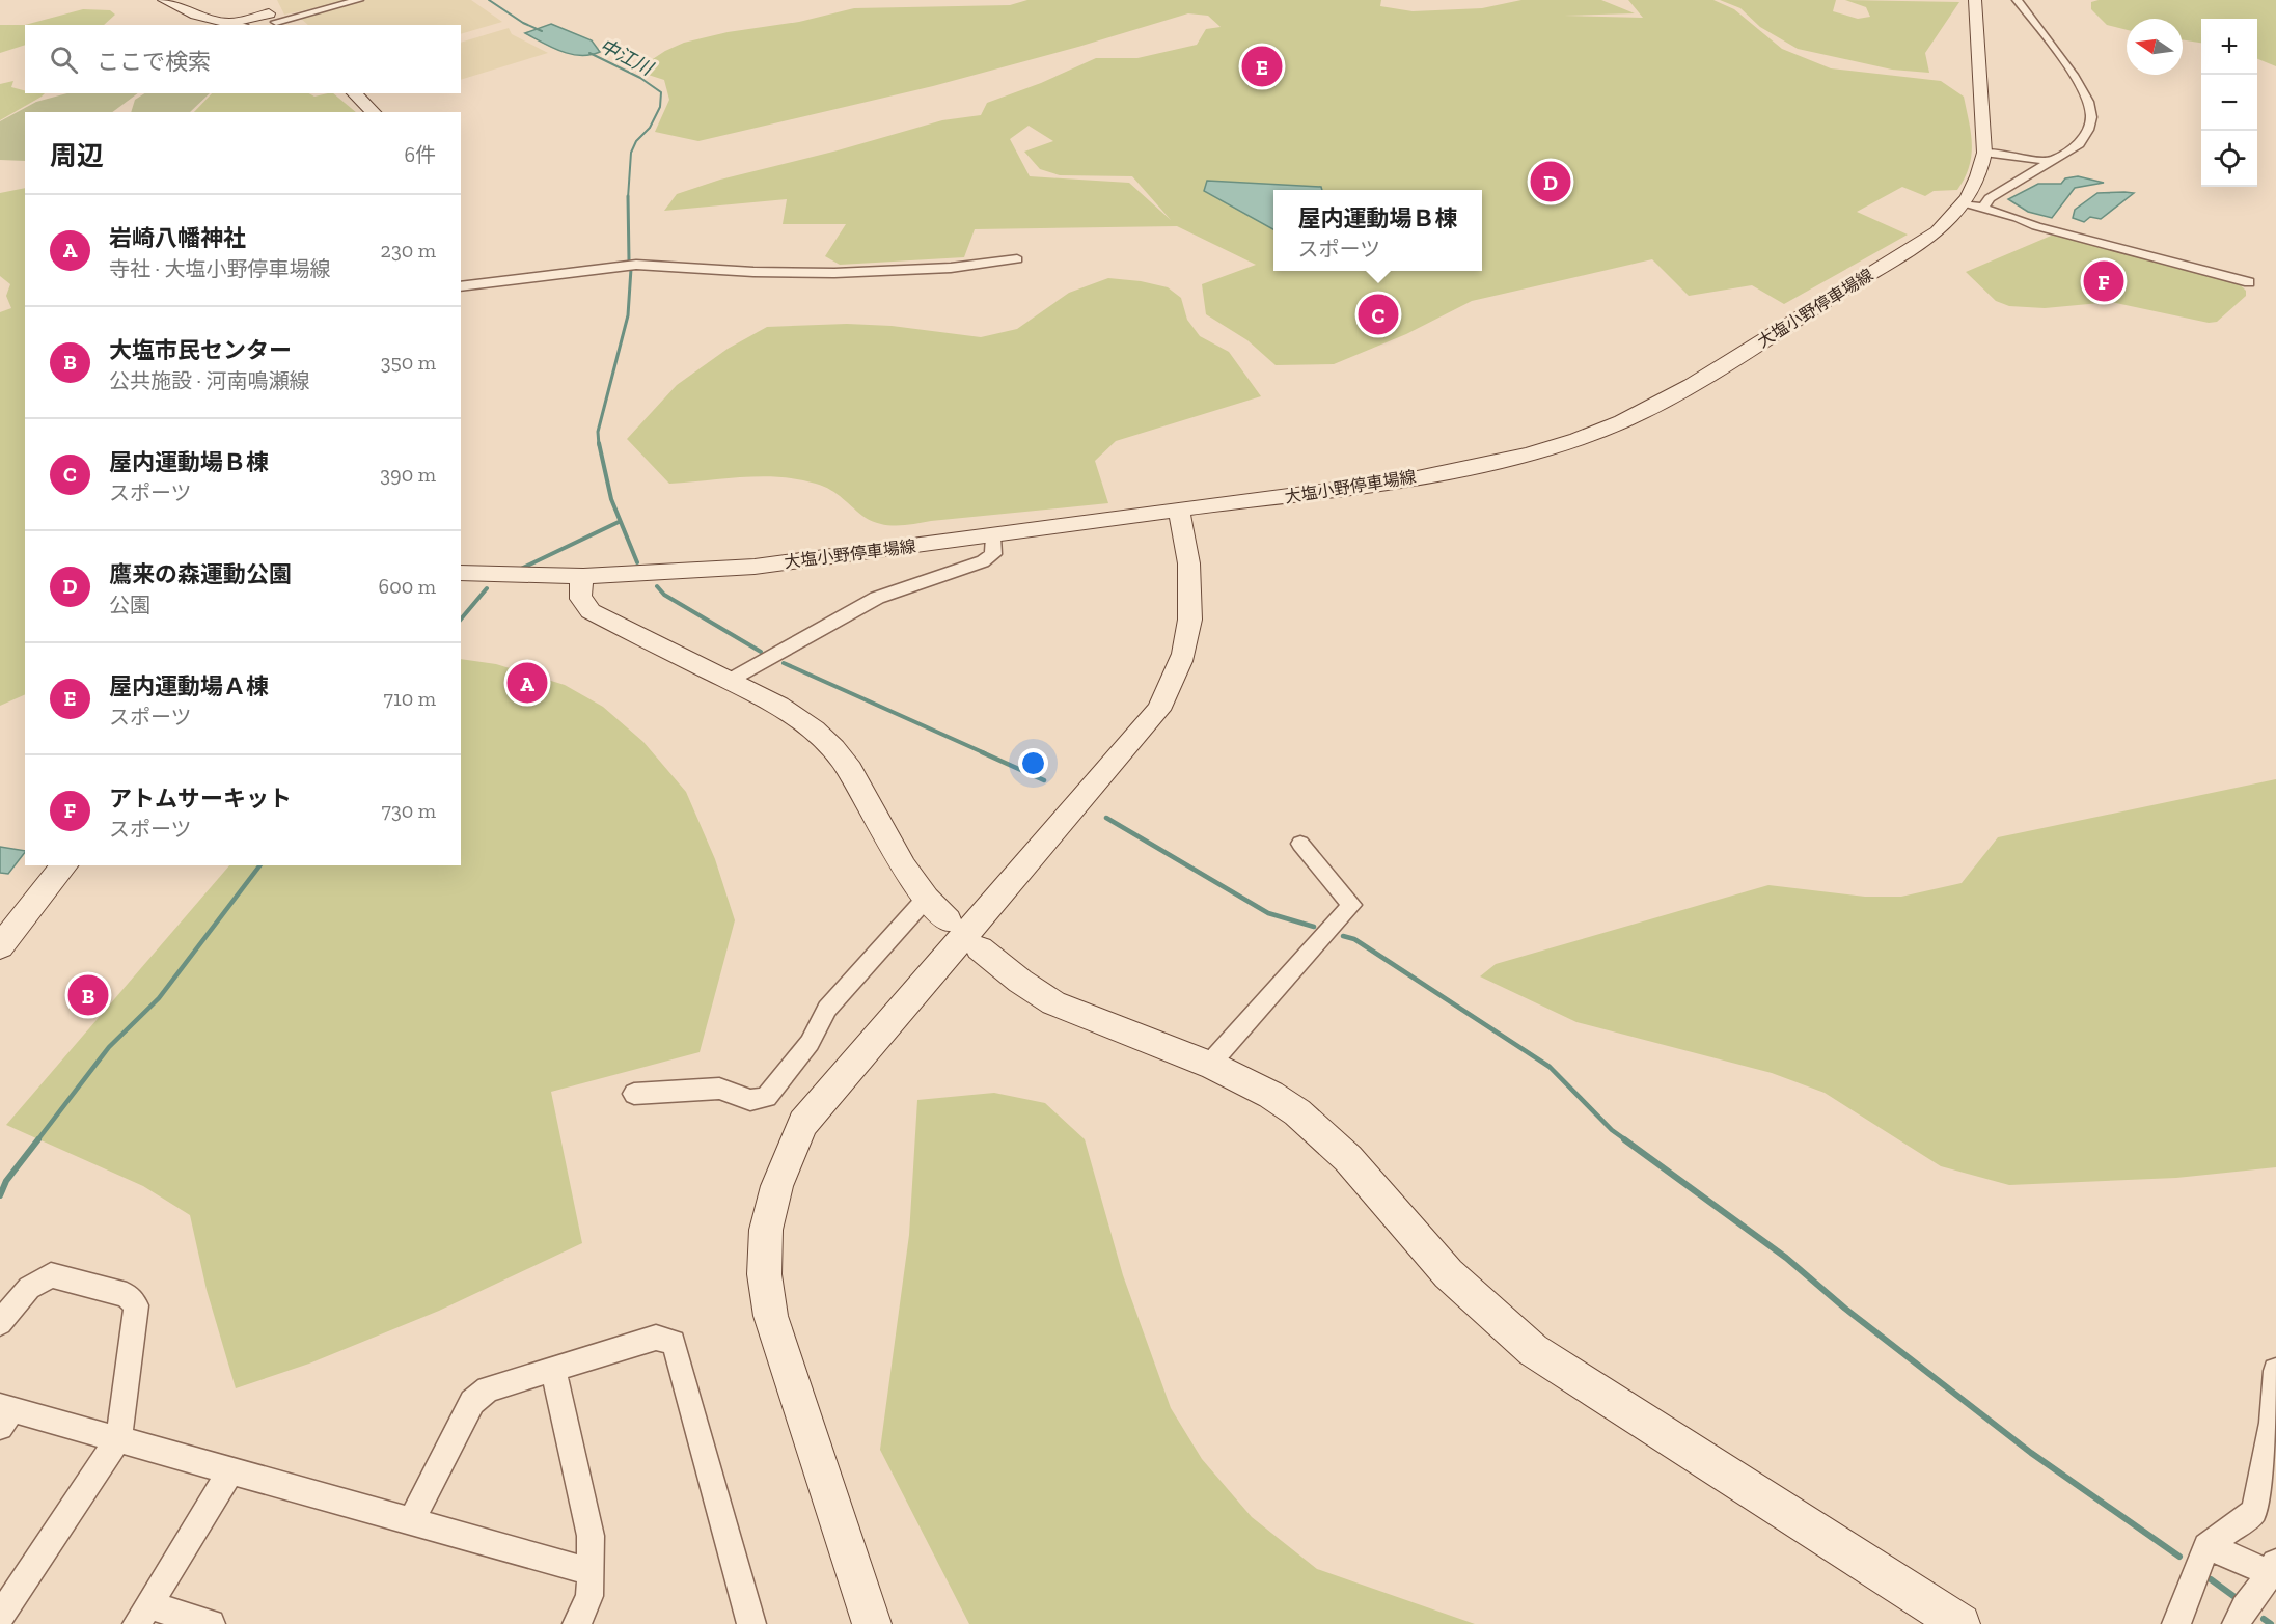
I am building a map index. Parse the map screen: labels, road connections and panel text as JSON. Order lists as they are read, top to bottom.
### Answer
{
  "streets": {
    "main road": ["大塩小野停車場線"]
  },
  "water": ["中江川"],
  "north": "left",
  "page": {
    "map_buttons": ["+", "−"],
    "search": "ここで検索",
    "pins": [
      "E",
      "D",
      "F",
      "C",
      "A",
      "B"
    ],
    "heading": ["周辺", "6件"],
    "popup": ["屋内運動場Ｂ棟", "スポーツ"],
    "list": [
      {
        "mark": "A",
        "name": "岩崎八幡神社",
        "note": "寺社 · 大塩小野停車場線",
        "value": "230 m"
      },
      {
        "mark": "B",
        "name": "大塩市民センター",
        "note": "公共施設 · 河南鳴瀬線",
        "value": "350 m"
      },
      {
        "mark": "C",
        "name": "屋内運動場Ｂ棟",
        "note": "スポーツ",
        "value": "390 m"
      },
      {
        "mark": "D",
        "name": "鷹来の森運動公園",
        "note": "公園",
        "value": "600 m"
      },
      {
        "mark": "E",
        "name": "屋内運動場Ａ棟",
        "note": "スポーツ",
        "value": "710 m"
      },
      {
        "mark": "F",
        "name": "アトムサーキット",
        "note": "スポーツ",
        "value": "730 m"
      }
    ]
  }
}
